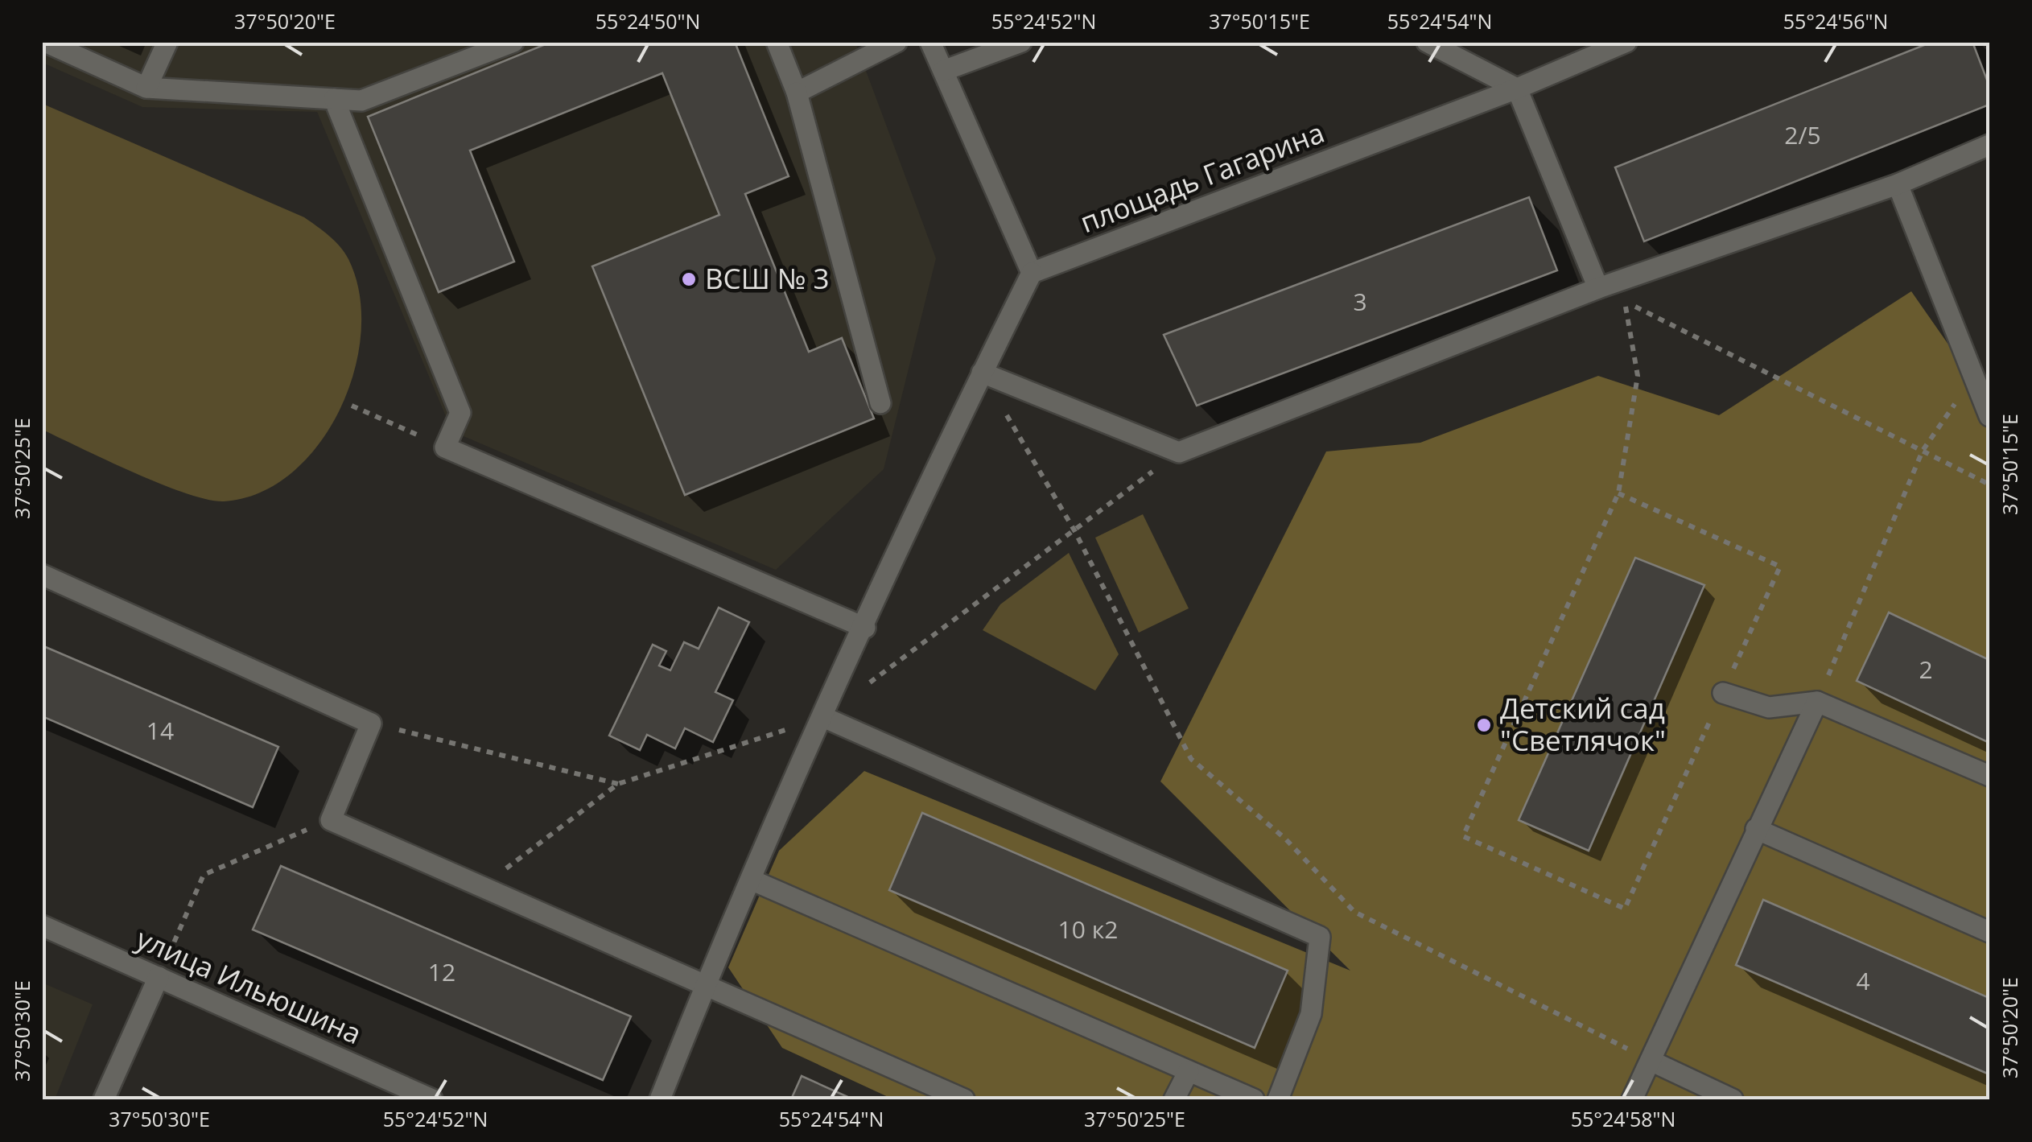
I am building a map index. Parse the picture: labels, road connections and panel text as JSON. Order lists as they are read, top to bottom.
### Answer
{
  "streets": {
    "street": ["площадь Гагарина", "улица Ильюшина"]
  },
  "places": ["ВСШ № 3", "Детский сад \"Светлячок\""],
  "house_numbers": [
    "2/5",
    "3",
    "2",
    "14",
    "10 к2",
    "12",
    "4"
  ],
  "coordinates": [
    "37°50'20\"E",
    "55°24'50\"N",
    "55°24'52\"N",
    "37°50'15\"E",
    "55°24'54\"N",
    "55°24'56\"N",
    "37°50'25\"E",
    "37°50'30\"E",
    "55°24'58\"N"
  ]
}
